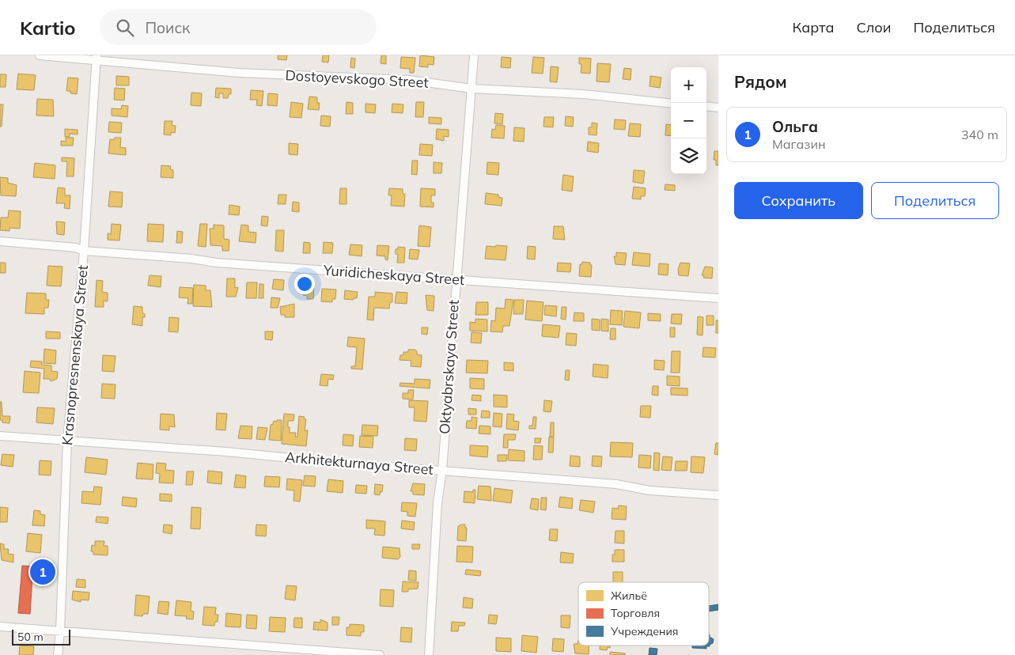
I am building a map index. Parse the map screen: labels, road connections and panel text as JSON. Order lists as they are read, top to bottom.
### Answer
{
  "streets": {
    "street": [
      "Dostoyevskogo Street",
      "Yuridicheskaya Street",
      "Krasnopresnenskaya Street",
      "Oktyabrskaya Street",
      "Arkhitekturnaya Street"
    ]
  },
  "crossings": [
    ["Dostoyevskogo Street", "Krasnopresnenskaya Street"],
    ["Dostoyevskogo Street", "Oktyabrskaya Street"],
    ["Yuridicheskaya Street", "Krasnopresnenskaya Street"],
    ["Yuridicheskaya Street", "Oktyabrskaya Street"],
    ["Krasnopresnenskaya Street", "Arkhitekturnaya Street"],
    ["Oktyabrskaya Street", "Arkhitekturnaya Street"]
  ],
  "legend": ["Жильё", "Торговля", "Учреждения"],
  "scale_bar": "50 m",
  "page": {
    "header": "Kartio",
    "search": "Поиск",
    "nav": ["Карта", "Слои", "Поделиться"],
    "heading": "Рядом",
    "map_buttons": ["+", "−"],
    "list": [
      {
        "mark": "1",
        "name": "Ольга",
        "note": "Магазин",
        "value": "340 m"
      }
    ],
    "buttons": ["Сохранить", "Поделиться"],
    "pins": "1",
    "scale": "50 m"
  }
}
